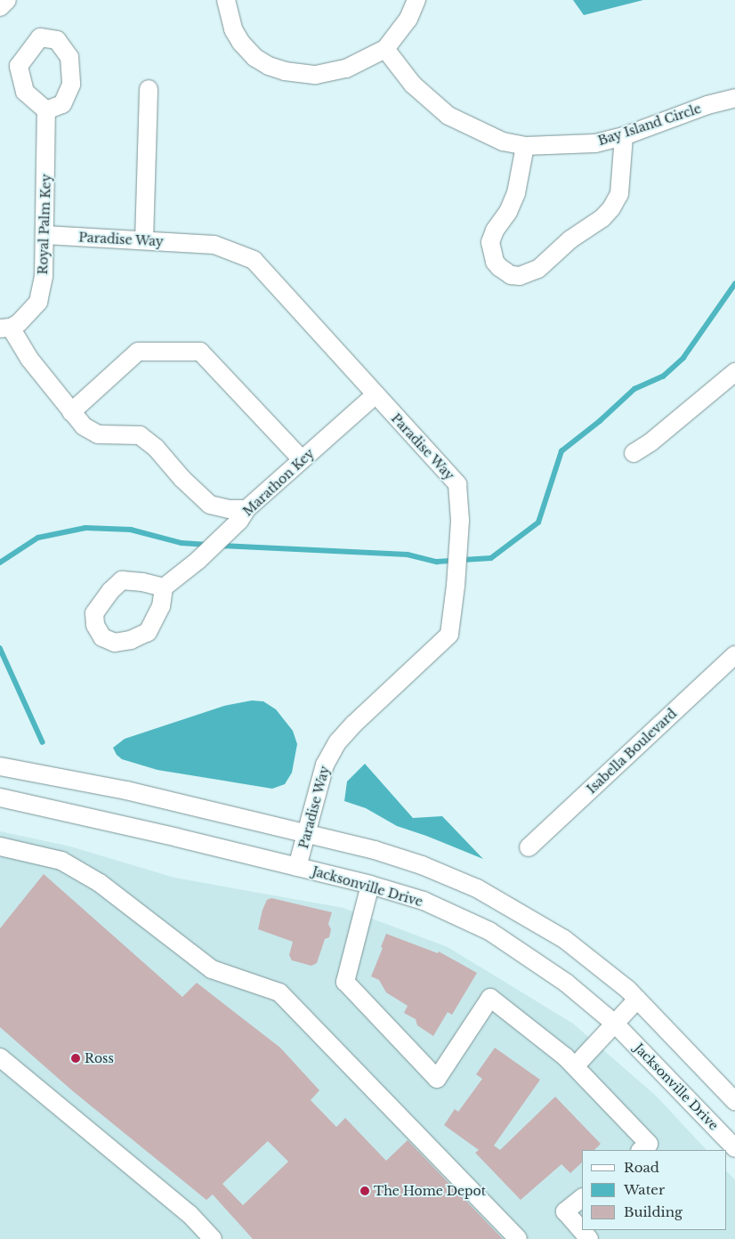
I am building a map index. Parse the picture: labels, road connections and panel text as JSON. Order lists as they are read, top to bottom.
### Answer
{
  "streets": {
    "street": [
      "Bay Island Circle",
      "Royal Palm Key",
      "Paradise Way",
      "Marathon Key",
      "Isabella Boulevard",
      "Jacksonville Drive"
    ]
  },
  "crossings": [
    ["Royal Palm Key", "Paradise Way"],
    ["Royal Palm Key", "Marathon Key"],
    ["Paradise Way", "Marathon Key"],
    ["Paradise Way", "Jacksonville Drive"]
  ],
  "places": ["Ross", "The Home Depot"],
  "legend": ["Road", "Water", "Building"]
}
